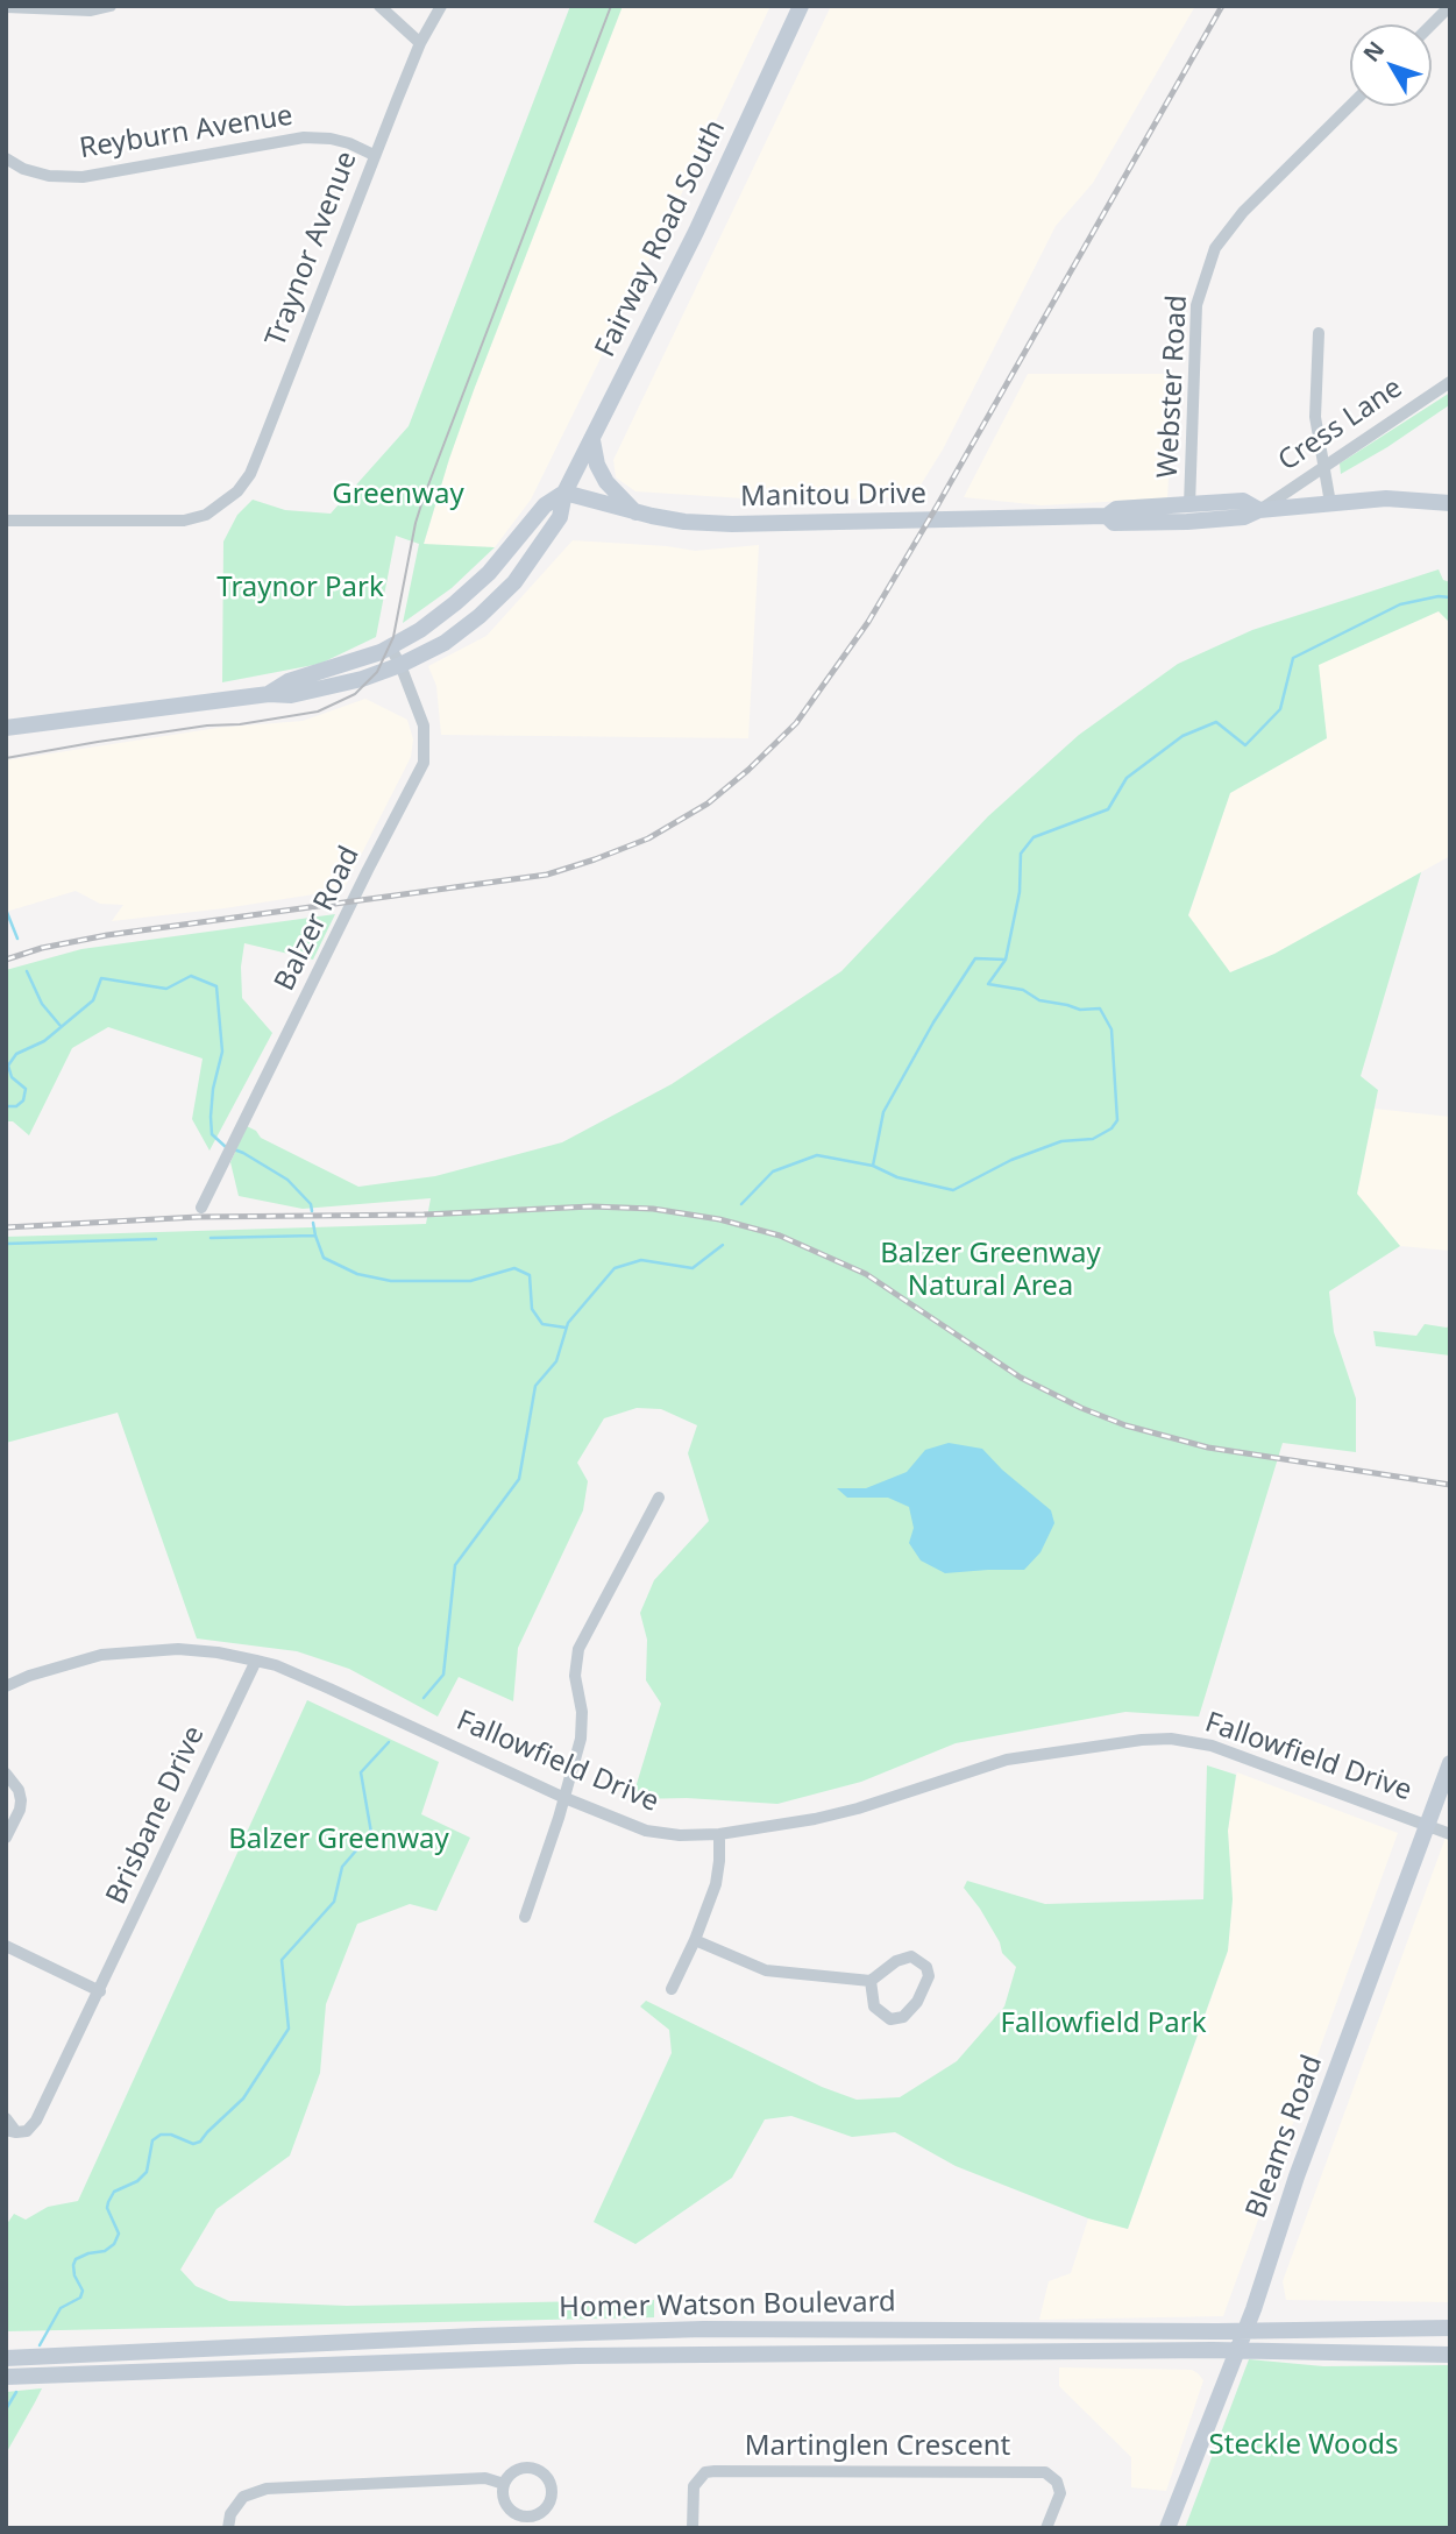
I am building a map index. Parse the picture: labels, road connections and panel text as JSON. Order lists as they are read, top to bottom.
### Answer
{
  "streets": {
    "main road": [
      "Fairway Road South",
      "Manitou Drive",
      "Bleams Road",
      "Homer Watson Boulevard"
    ],
    "street": [
      "Reyburn Avenue",
      "Traynor Avenue",
      "Webster Road",
      "Cress Lane",
      "Balzer Road",
      "Fallowfield Drive",
      "Brisbane Drive",
      "Martinglen Crescent"
    ]
  },
  "crossings": [
    ["Reyburn Avenue", "Traynor Avenue"],
    ["Fairway Road South", "Manitou Drive"],
    ["Webster Road", "Manitou Drive"],
    ["Cress Lane", "Manitou Drive"],
    ["Fallowfield Drive", "Brisbane Drive"],
    ["Fallowfield Drive", "Bleams Road"],
    ["Bleams Road", "Homer Watson Boulevard"]
  ],
  "parks": [
    "Greenway",
    "Traynor Park",
    "Balzer Greenway Natural Area",
    "Balzer Greenway",
    "Fallowfield Park",
    "Steckle Woods"
  ],
  "north": "top left"
}
